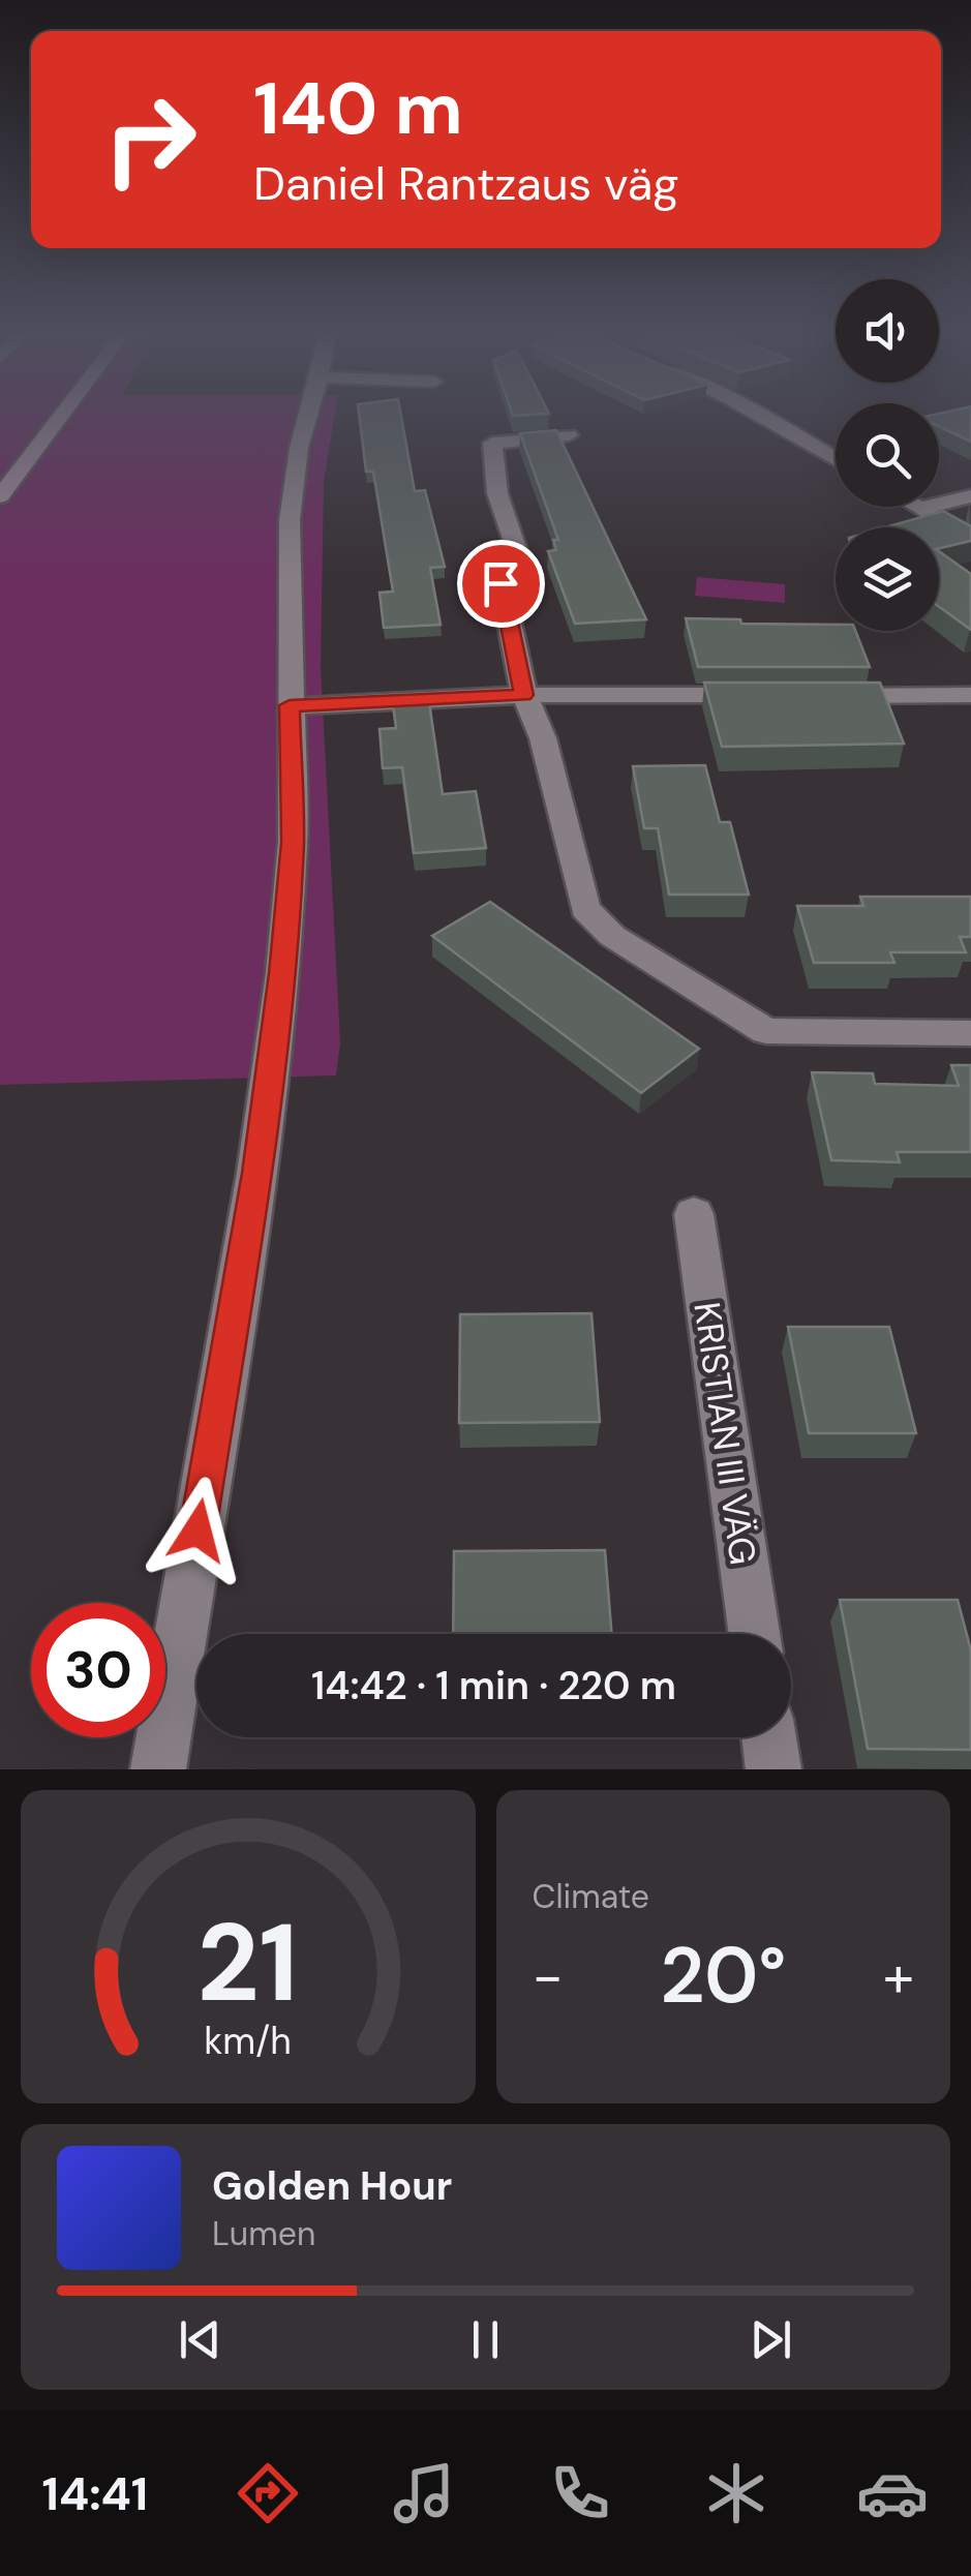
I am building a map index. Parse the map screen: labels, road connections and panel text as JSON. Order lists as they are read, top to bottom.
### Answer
{
  "streets": {
    "street": ["KRISTIAN III VÄG"]
  },
  "page": {
    "turn": ["140 m", "Daniel Rantzaus väg"],
    "limit": "30",
    "trip": "14:42 · 1 min · 220 m",
    "tile": "Climate",
    "heat": ["−", "20°", "+"],
    "song": ["Golden Hour", "Lumen"],
    "tabs": "14:41",
    "gauge": ["21", "km/h"]
  }
}
